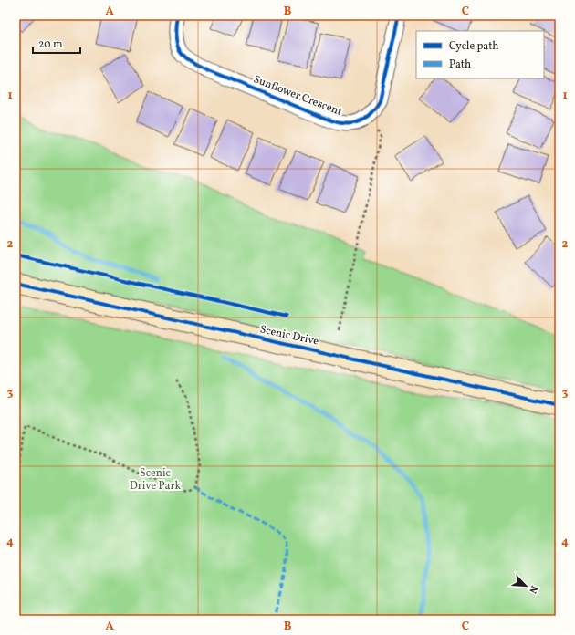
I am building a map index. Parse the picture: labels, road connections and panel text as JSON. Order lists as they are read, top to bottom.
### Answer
{
  "streets": {
    "street": ["Sunflower Crescent", "Scenic Drive"]
  },
  "parks": ["Scenic Drive Park"],
  "legend": ["Cycle path", "Path"],
  "scale_bar": "20 m",
  "north": "bottom right",
  "grid": {
    "columns": ["A", "B", "C"],
    "rows": [
      "1",
      "2",
      "3",
      "4"
    ]
  }
}
